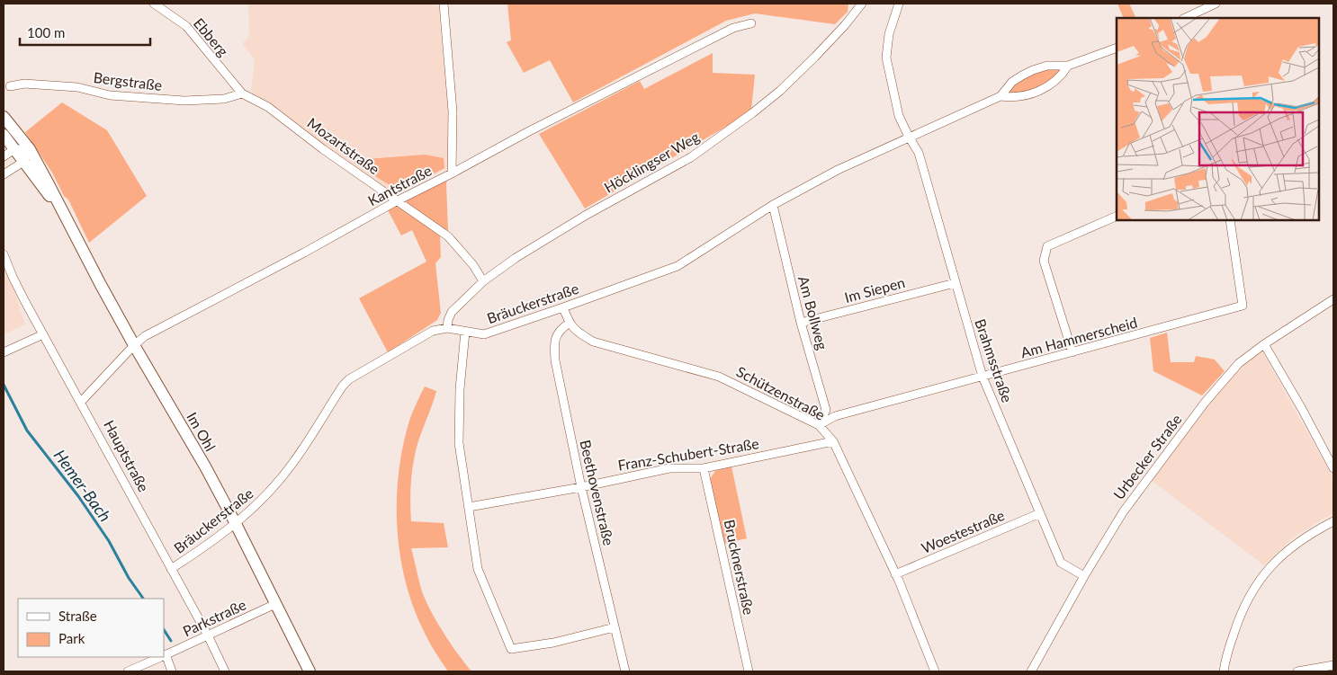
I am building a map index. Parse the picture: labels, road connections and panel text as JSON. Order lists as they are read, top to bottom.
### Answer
{
  "streets": {
    "main road": ["Im Ohl"],
    "street": [
      "Ebberg",
      "Bergstraße",
      "Mozartstraße",
      "Höcklingser Weg",
      "Kantstraße",
      "Im Siepen",
      "Bräuckerstraße",
      "Am Bollweg",
      "Am Hammerscheid",
      "Brahmsstraße",
      "Schützenstraße",
      "Franz-Schubert-Straße",
      "Hauptstraße",
      "Urbecker Straße",
      "Beethovenstraße",
      "Woestestraße",
      "Brucknerstraße",
      "Parkstraße"
    ]
  },
  "crossings": [
    ["Ebberg", "Bergstraße"],
    ["Ebberg", "Mozartstraße"],
    ["Bergstraße", "Mozartstraße"],
    ["Mozartstraße", "Höcklingser Weg"],
    ["Mozartstraße", "Kantstraße"],
    ["Höcklingser Weg", "Bräuckerstraße"],
    ["Kantstraße", "Im Ohl"],
    ["Kantstraße", "Hauptstraße"],
    ["Im Siepen", "Am Bollweg"],
    ["Im Siepen", "Brahmsstraße"],
    ["Bräuckerstraße", "Am Bollweg"],
    ["Bräuckerstraße", "Brahmsstraße"],
    ["Bräuckerstraße", "Im Ohl"],
    ["Bräuckerstraße", "Hauptstraße"],
    ["Am Bollweg", "Am Hammerscheid"],
    ["Am Bollweg", "Schützenstraße"],
    ["Am Hammerscheid", "Brahmsstraße"],
    ["Am Hammerscheid", "Schützenstraße"],
    ["Brahmsstraße", "Urbecker Straße"],
    ["Brahmsstraße", "Woestestraße"],
    ["Schützenstraße", "Franz-Schubert-Straße"],
    ["Schützenstraße", "Beethovenstraße"],
    ["Schützenstraße", "Woestestraße"],
    ["Im Ohl", "Parkstraße"],
    ["Franz-Schubert-Straße", "Beethovenstraße"],
    ["Franz-Schubert-Straße", "Brucknerstraße"],
    ["Hauptstraße", "Parkstraße"]
  ],
  "water": ["Hemer-Bach"],
  "legend": ["Straße", "Park"],
  "scale_bar": "100 m"
}
